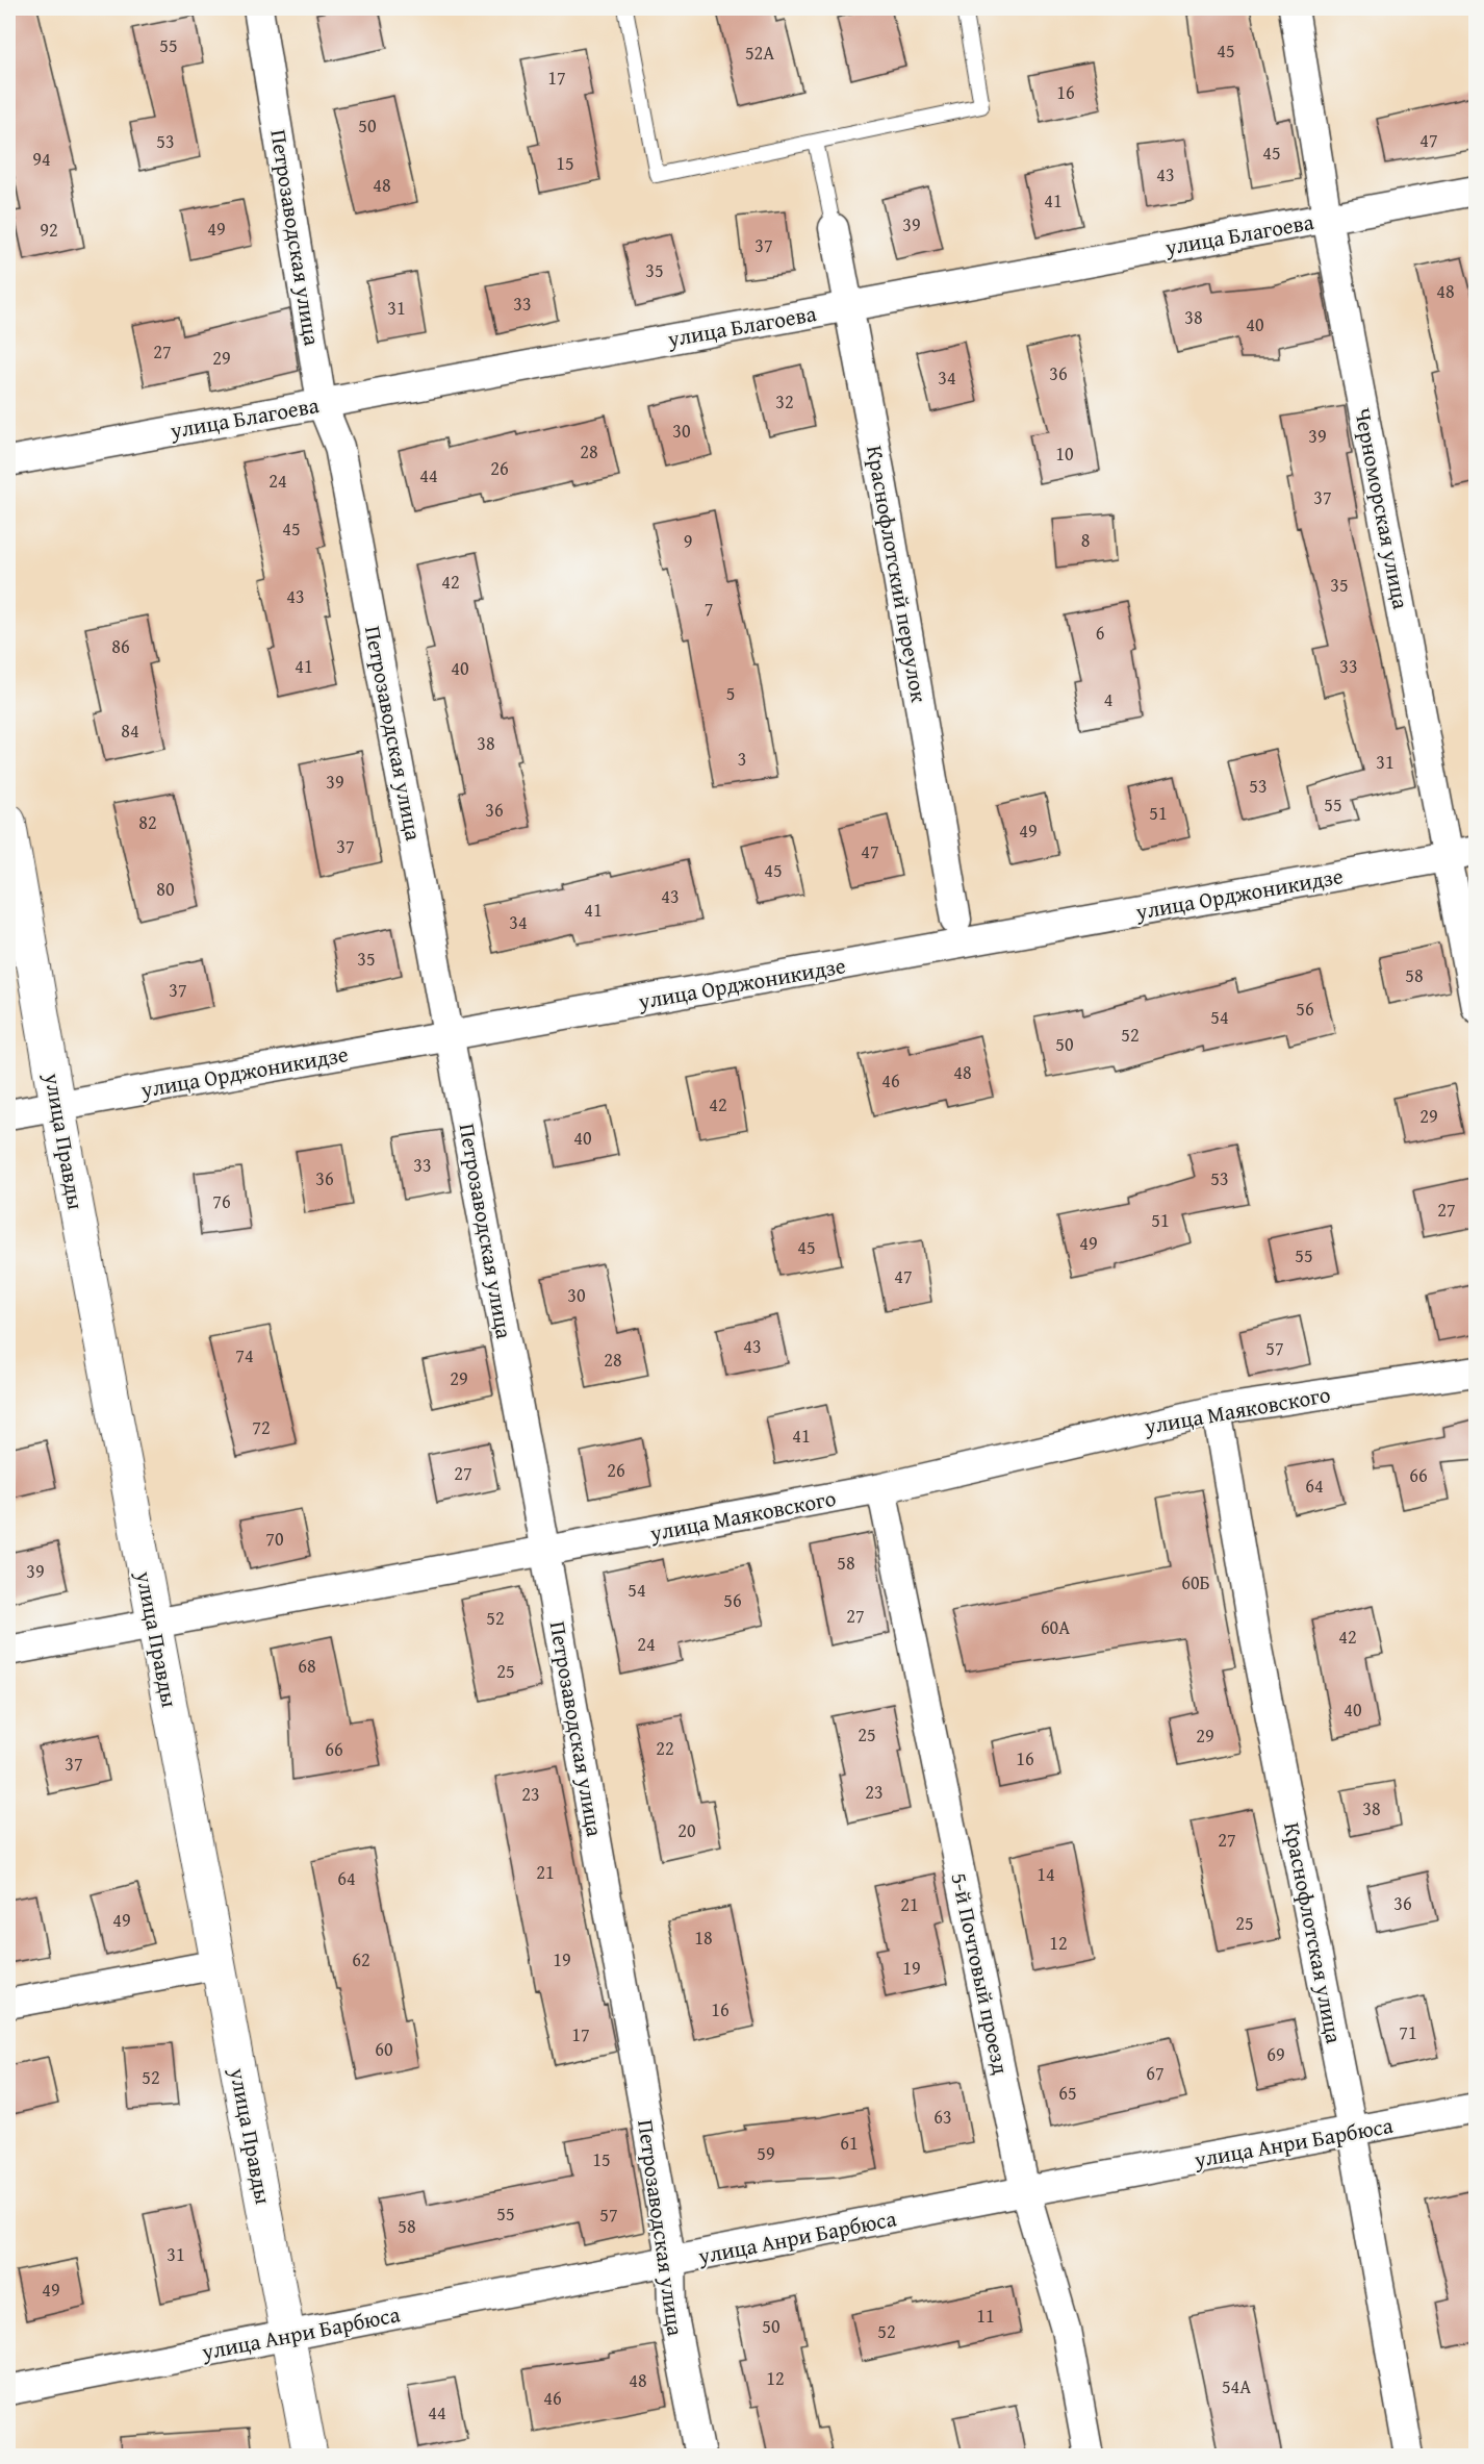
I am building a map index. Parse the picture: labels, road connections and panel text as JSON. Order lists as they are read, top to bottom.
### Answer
{
  "streets": {
    "street": [
      "улица Благоева",
      "Петрозаводская улица",
      "Черноморская улица",
      "Краснофлотский переулок",
      "улица Орджоникидзе",
      "улица Правды",
      "улица Маяковского",
      "Краснофлотская улица",
      "5-й Почтовый проезд",
      "улица Анри Барбюса"
    ]
  },
  "crossings": [
    ["улица Благоева", "Петрозаводская улица"],
    ["улица Благоева", "Черноморская улица"],
    ["улица Благоева", "Краснофлотский переулок"],
    ["Петрозаводская улица", "улица Орджоникидзе"],
    ["Петрозаводская улица", "улица Маяковского"],
    ["Петрозаводская улица", "улица Анри Барбюса"],
    ["Черноморская улица", "улица Орджоникидзе"],
    ["улица Орджоникидзе", "улица Правды"],
    ["улица Правды", "улица Маяковского"],
    ["улица Правды", "улица Анри Барбюса"],
    ["улица Маяковского", "Краснофлотская улица"],
    ["улица Маяковского", "5-й Почтовый проезд"],
    ["Краснофлотская улица", "улица Анри Барбюса"],
    ["5-й Почтовый проезд", "улица Анри Барбюса"]
  ],
  "house_numbers": [
    "55",
    "45",
    "52А",
    "17",
    "16",
    "50",
    "47",
    "53",
    "45",
    "94",
    "15",
    "43",
    "48",
    "41",
    "39",
    "49",
    "92",
    "37",
    "35",
    "48",
    "33",
    "31",
    "38",
    "40",
    "27",
    "29",
    "36",
    "34",
    "32",
    "30",
    "39",
    "28",
    "10",
    "26",
    "44",
    "24",
    "37",
    "45",
    "8",
    "9",
    "42",
    "35",
    "43",
    "7",
    "6",
    "86",
    "41",
    "33",
    "40",
    "5",
    "4",
    "84",
    "38",
    "3",
    "31",
    "39",
    "53",
    "55",
    "36",
    "51",
    "82",
    "49",
    "37",
    "47",
    "45",
    "80",
    "43",
    "41",
    "34",
    "35",
    "58",
    "37",
    "56",
    "54",
    "52",
    "50",
    "48",
    "46",
    "42",
    "29",
    "40",
    "33",
    "36",
    "53",
    "76",
    "27",
    "51",
    "49",
    "45",
    "55",
    "47",
    "30",
    "43",
    "57",
    "74",
    "28",
    "29",
    "72",
    "41",
    "26",
    "27",
    "66",
    "64",
    "70",
    "58",
    "39",
    "60Б",
    "54",
    "56",
    "27",
    "52",
    "60А",
    "42",
    "24",
    "68",
    "25",
    "40",
    "25",
    "29",
    "22",
    "66",
    "16",
    "37",
    "23",
    "23",
    "38",
    "20",
    "27",
    "21",
    "14",
    "64",
    "36",
    "21",
    "49",
    "25",
    "18",
    "12",
    "62",
    "19",
    "19",
    "16",
    "71",
    "17",
    "60",
    "69",
    "67",
    "52",
    "65",
    "63",
    "61",
    "59",
    "15",
    "55",
    "57",
    "58",
    "31",
    "49",
    "11",
    "50",
    "52",
    "12",
    "48",
    "54А",
    "46",
    "44"
  ]
}
